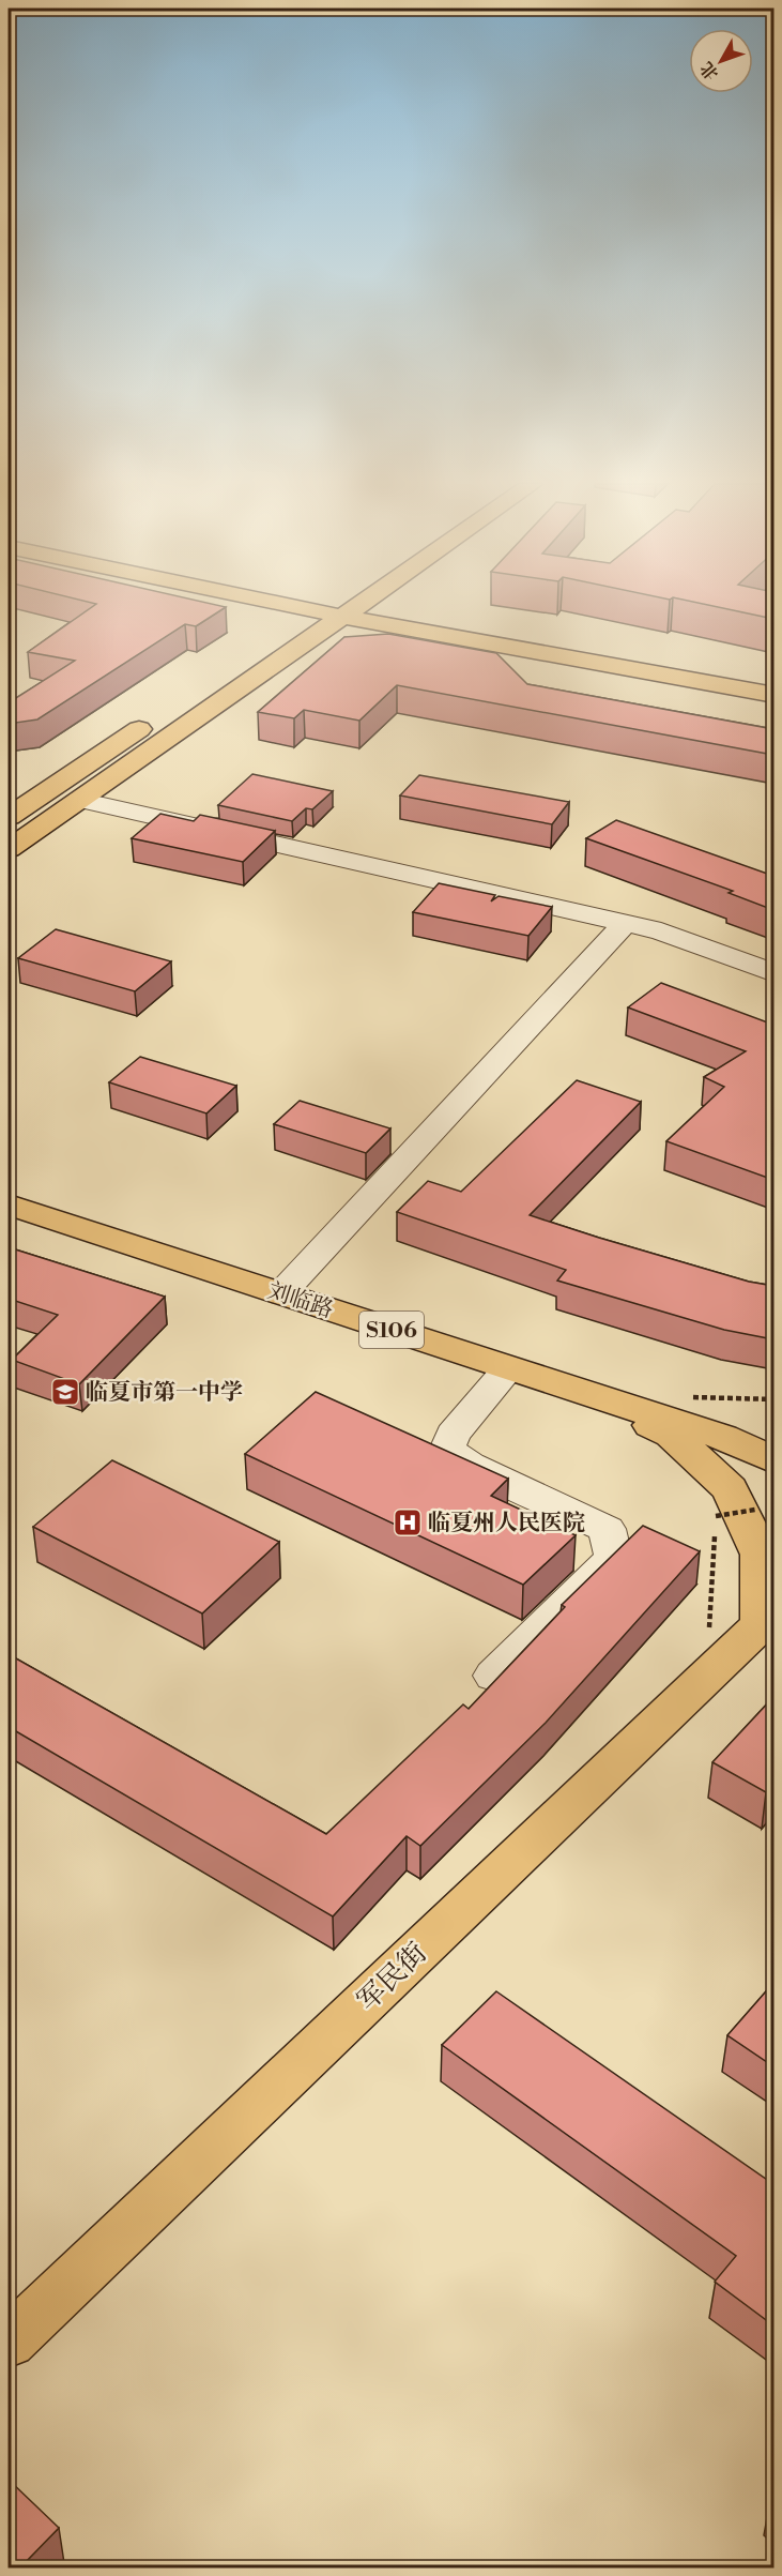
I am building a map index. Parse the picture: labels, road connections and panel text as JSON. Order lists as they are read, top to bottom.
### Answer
{
  "streets": {
    "main road": ["刘临路", "S106", "军民街"]
  },
  "places": {
    "school or university": ["临夏市第一中学"],
    "hospital": ["临夏州人民医院"]
  },
  "north": "bottom left"
}
